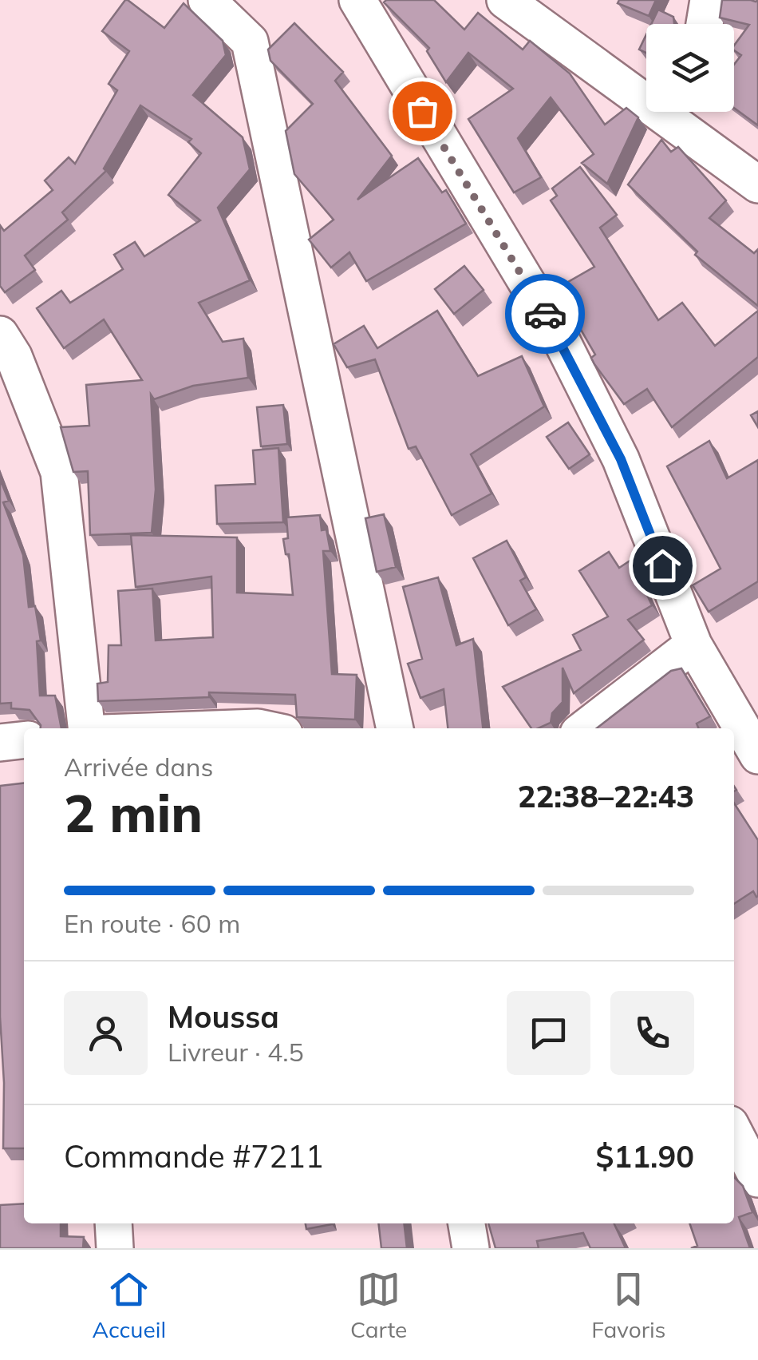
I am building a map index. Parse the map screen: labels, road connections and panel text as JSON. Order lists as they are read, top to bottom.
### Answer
{
  "page": {
    "heading": ["2 min", "Arrivée dans", "22:38–22:43"],
    "panel": [
      "Moussa",
      "Livreur · 4.5",
      "Commande #7211",
      "$11.90"
    ],
    "bar": "En route · 60 m",
    "tabs": ["Accueil", "Carte", "Favoris"]
  }
}
